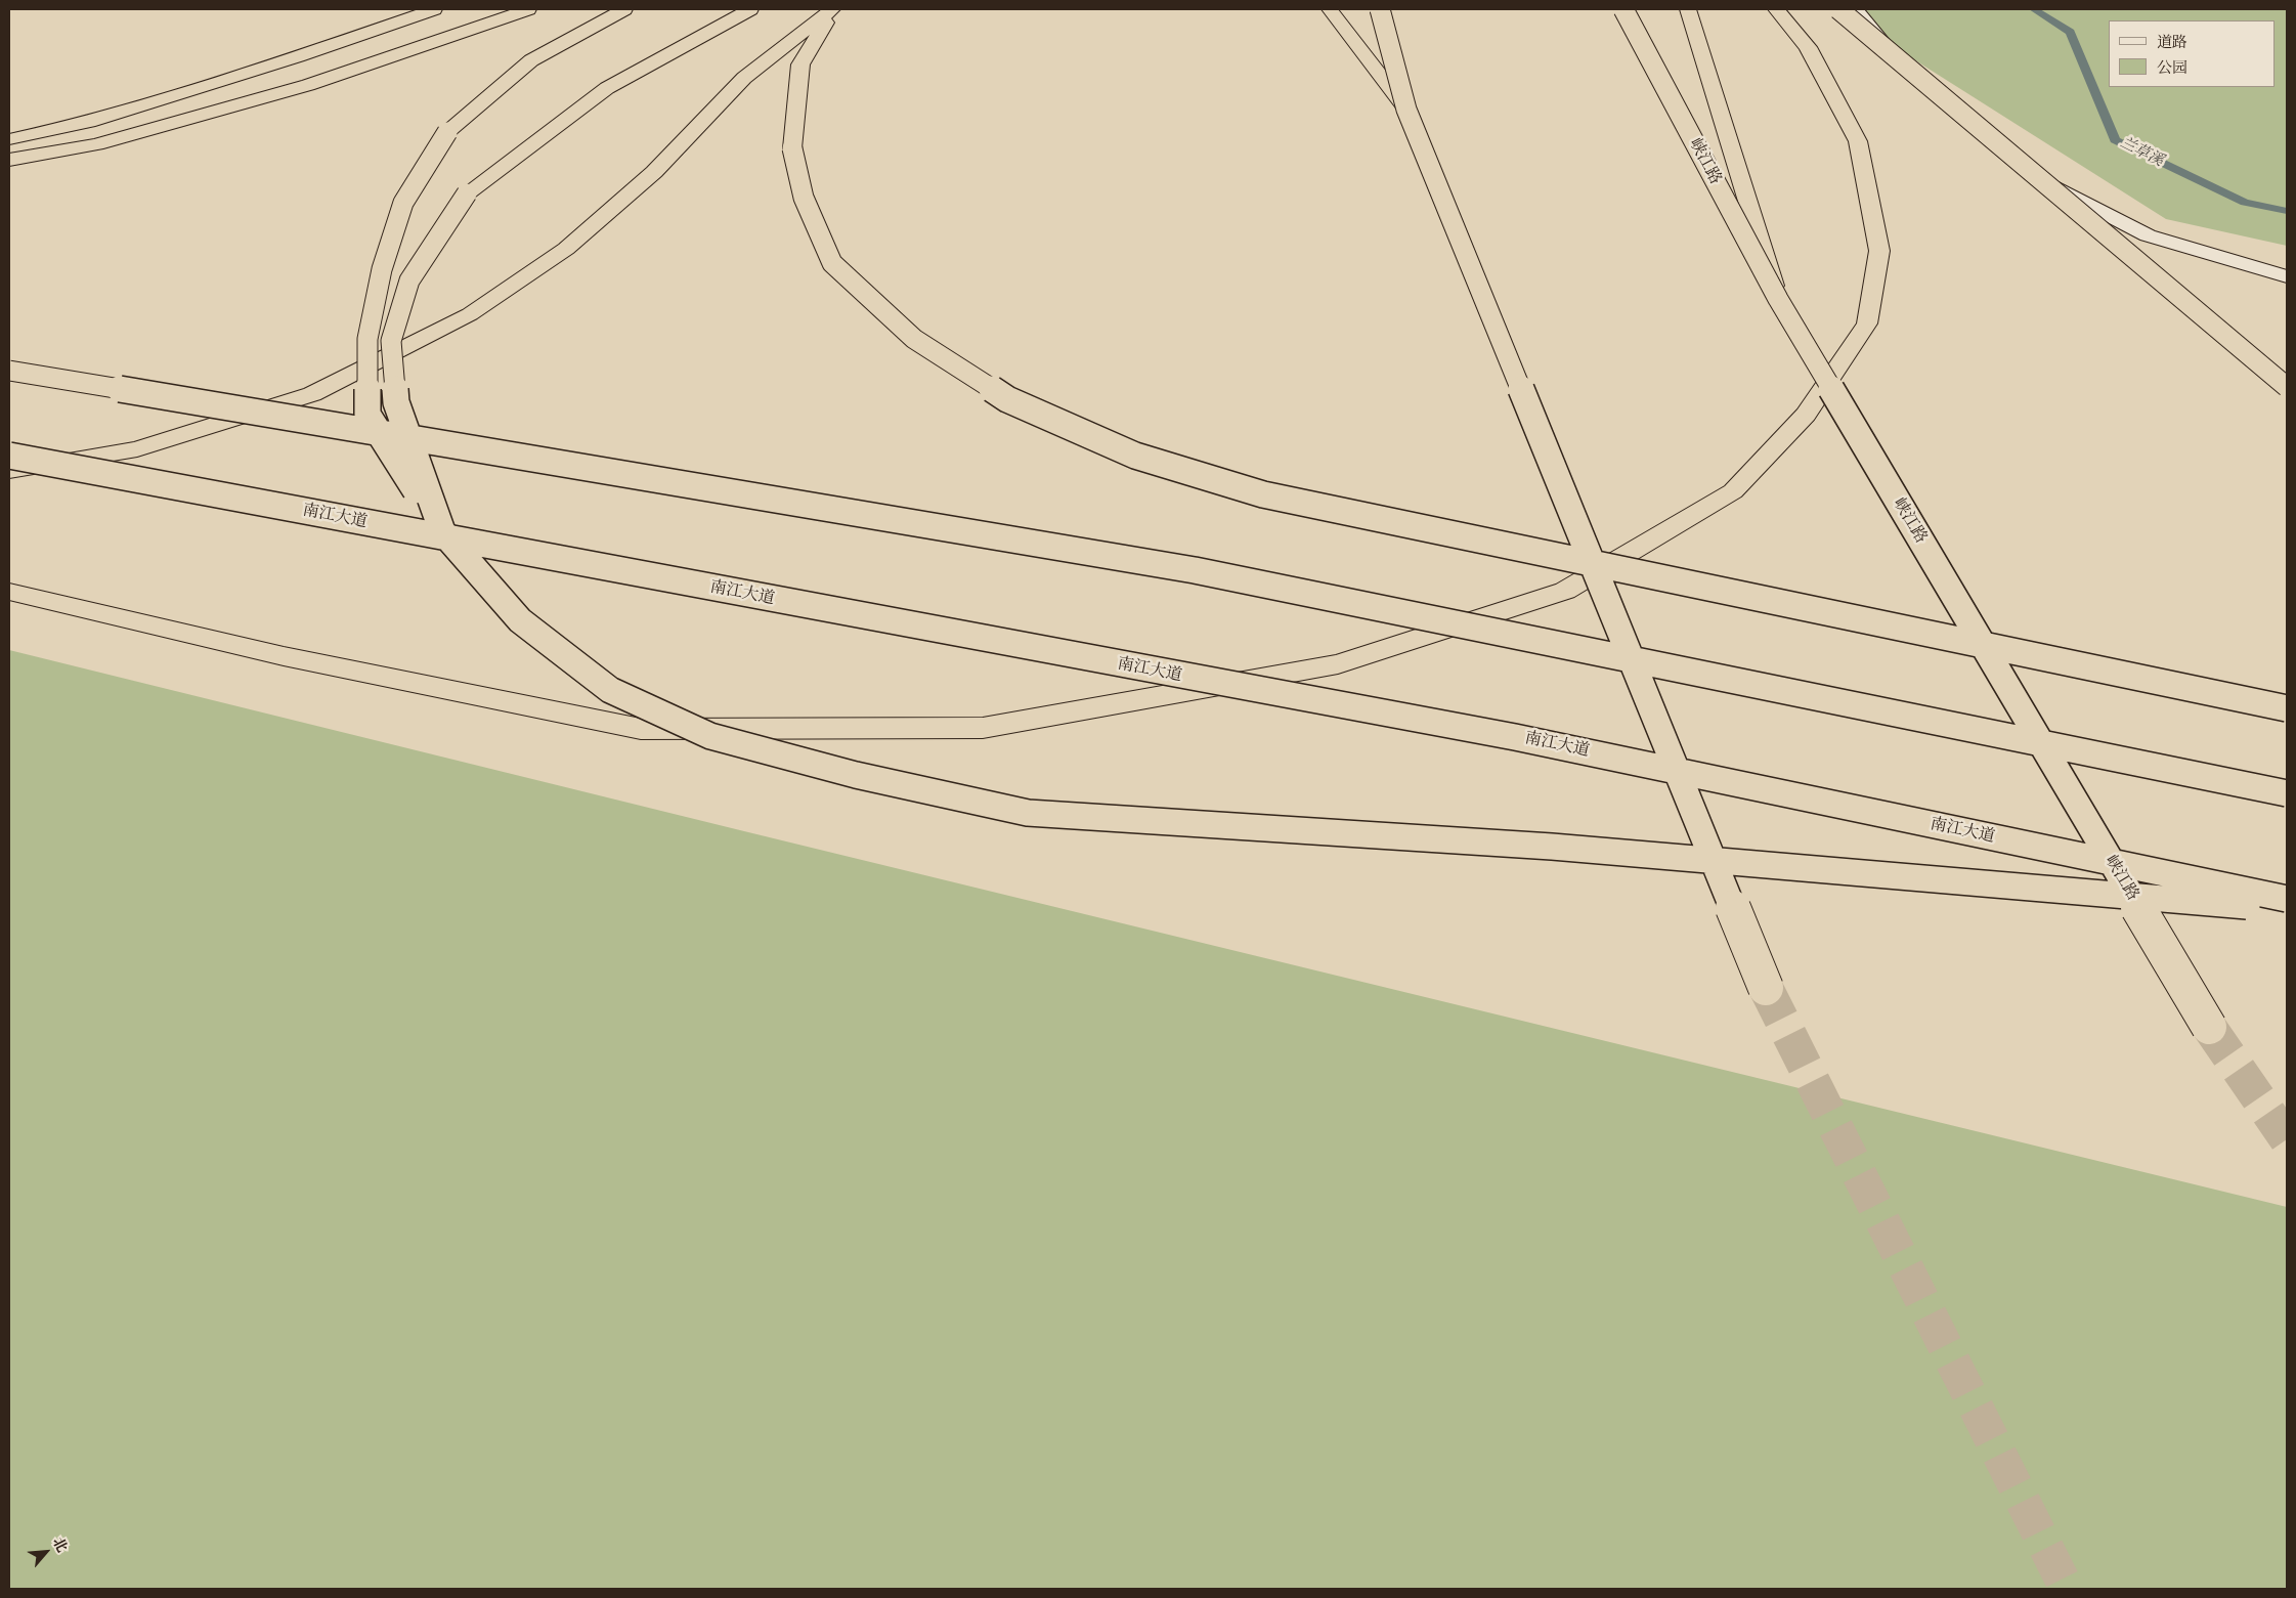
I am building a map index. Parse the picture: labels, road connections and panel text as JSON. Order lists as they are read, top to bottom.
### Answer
{
  "streets": {
    "highway": ["峡江路", "南江大道"]
  },
  "water": ["兰草溪"],
  "legend": ["道路", "公园"],
  "north": "top right"
}
